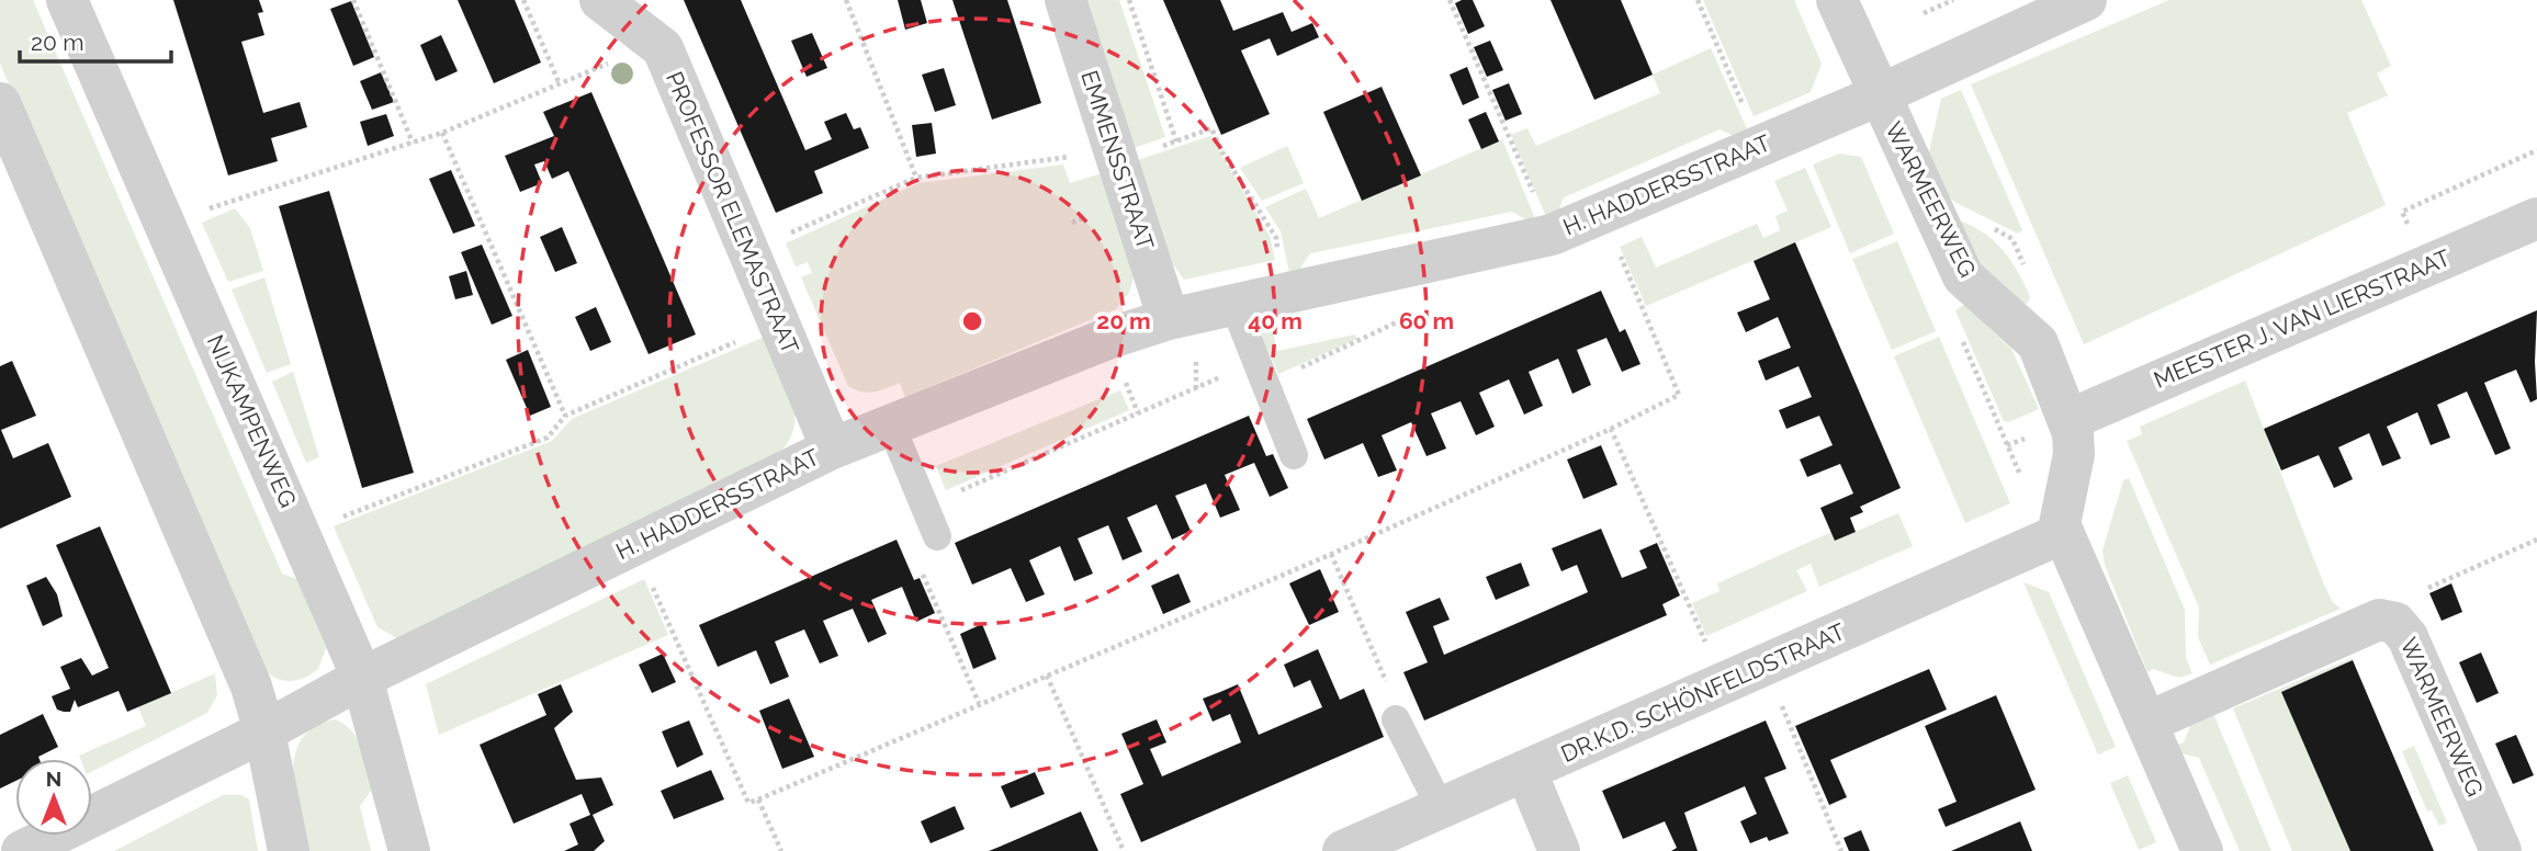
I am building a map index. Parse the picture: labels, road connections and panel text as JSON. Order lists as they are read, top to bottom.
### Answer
{
  "streets": {
    "street": [
      "EMMENSSTRAAT",
      "H. HADDERSSTRAAT",
      "WARMEERWEG",
      "PROFESSOR ELEMASTRAAT",
      "MEESTER J. VAN LIERSTRAAT",
      "NIJKAMPENWEG",
      "DR.K.D. SCHÖNFELDSTRAAT"
    ]
  },
  "crossings": [
    ["EMMENSSTRAAT", "H. HADDERSSTRAAT"],
    ["H. HADDERSSTRAAT", "WARMEERWEG"],
    ["H. HADDERSSTRAAT", "PROFESSOR ELEMASTRAAT"],
    ["H. HADDERSSTRAAT", "NIJKAMPENWEG"],
    ["WARMEERWEG", "MEESTER J. VAN LIERSTRAAT"],
    ["WARMEERWEG", "DR.K.D. SCHÖNFELDSTRAAT"]
  ],
  "scale_bar": "20 m",
  "north": "top",
  "rings": ["20 m", "40 m", "60 m"]
}
